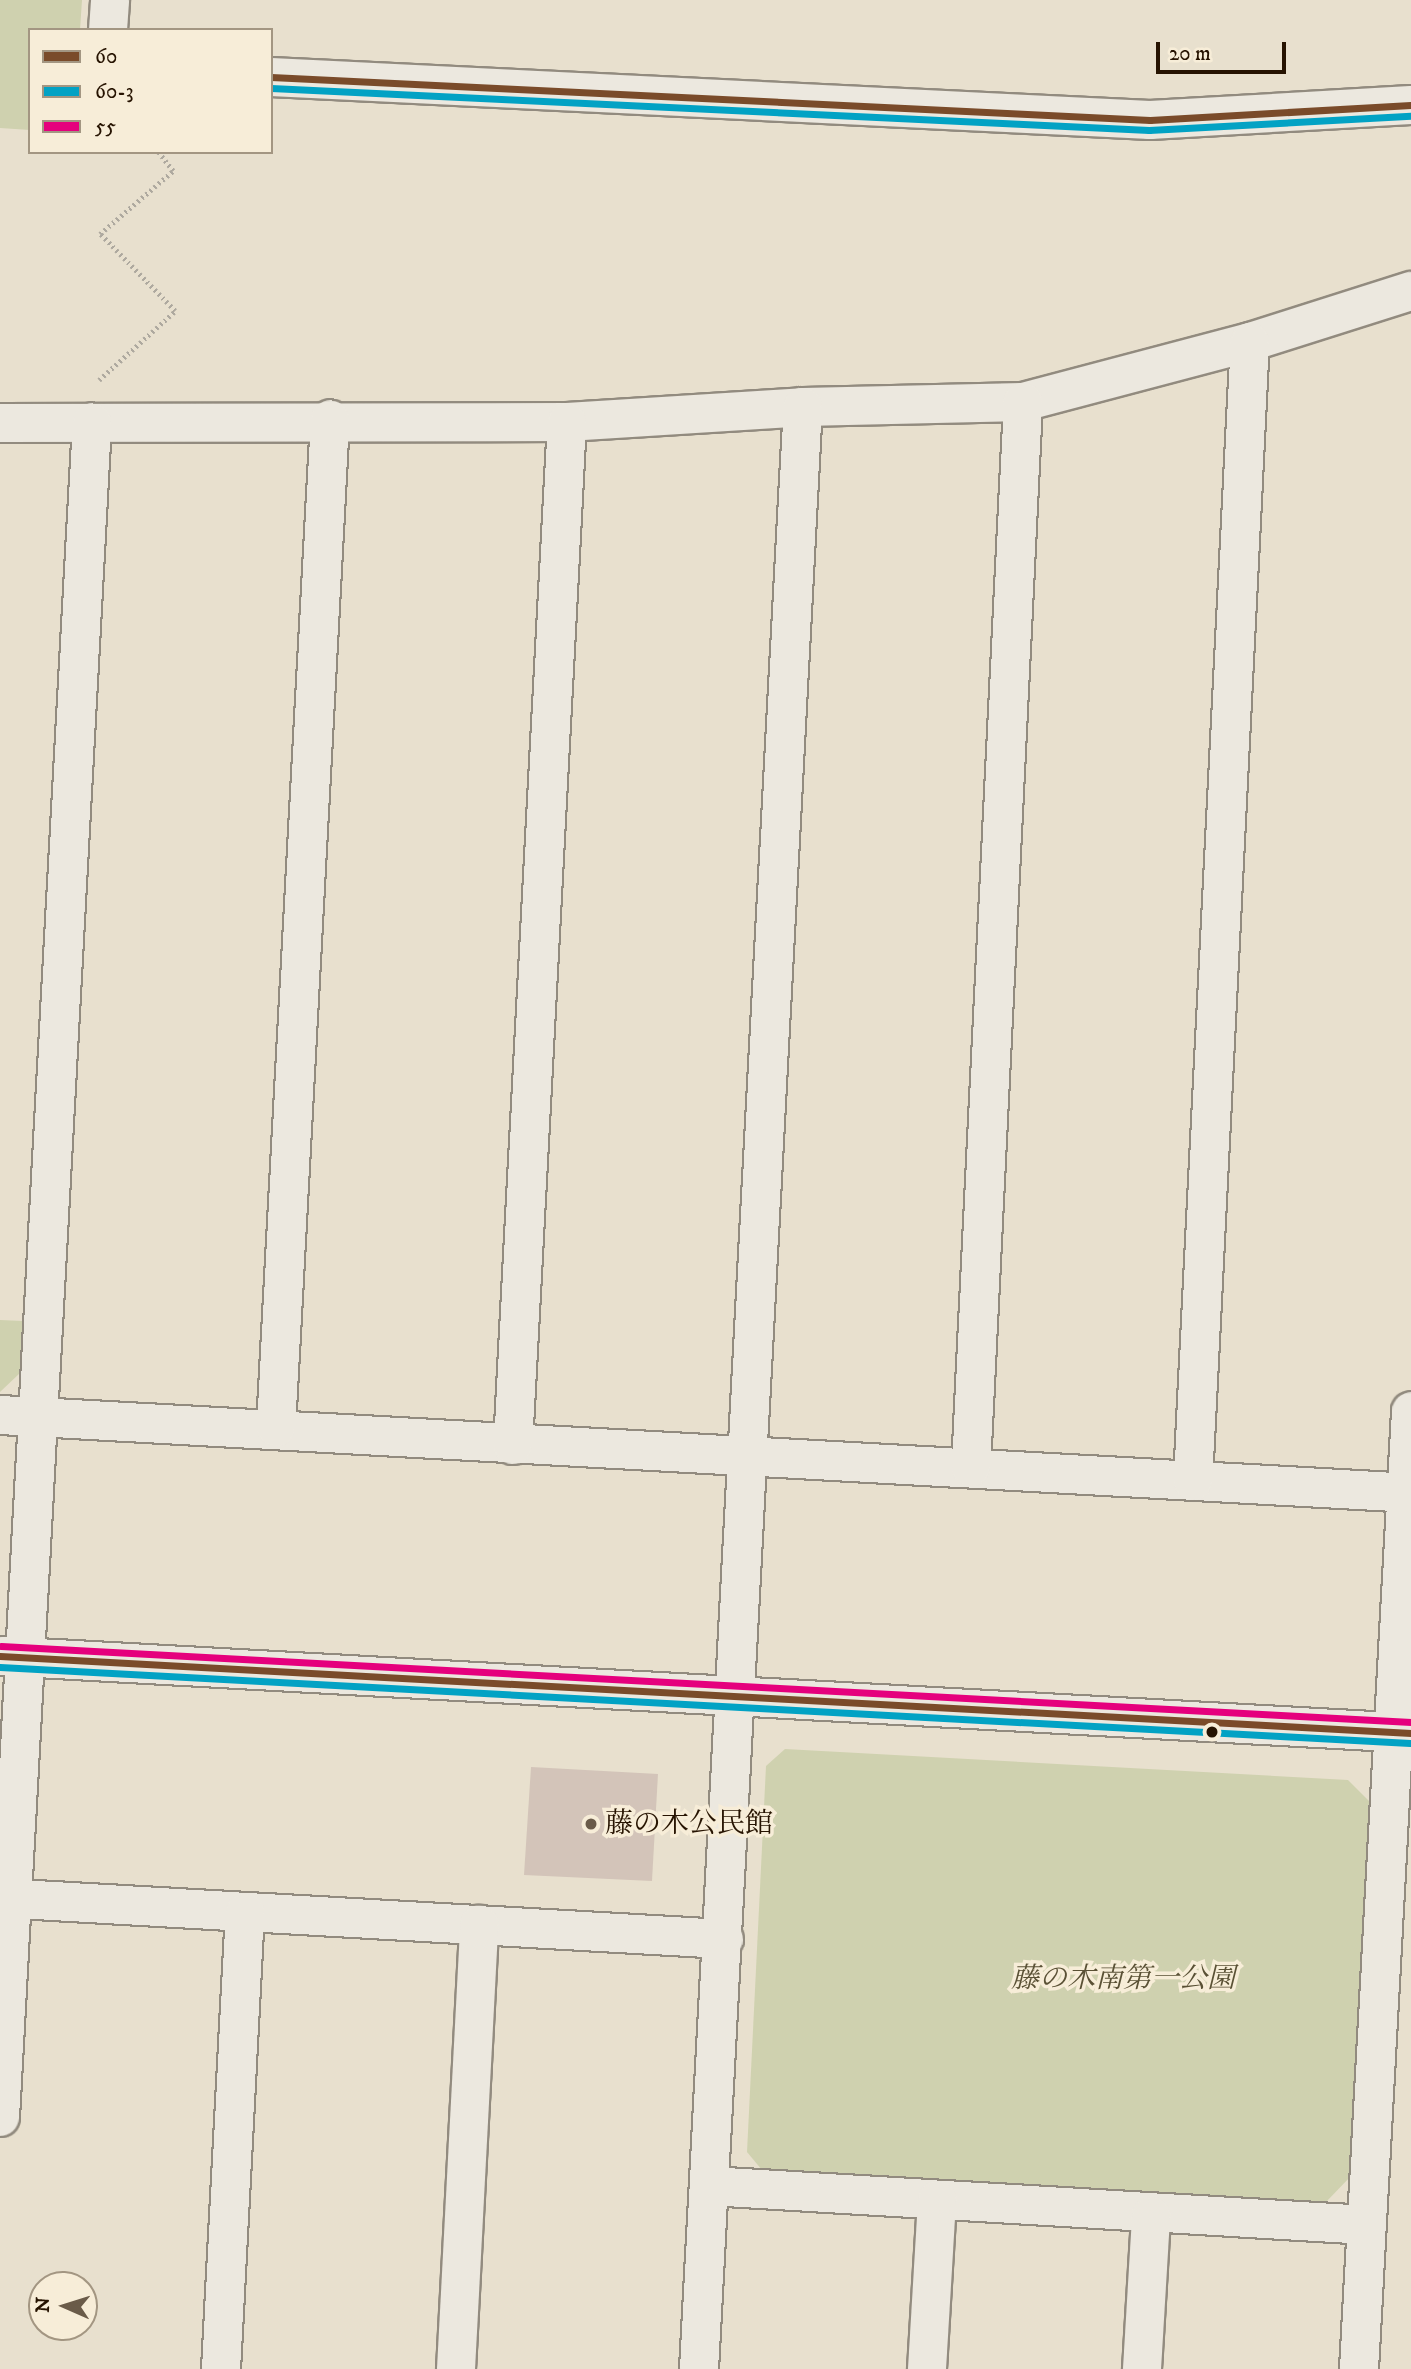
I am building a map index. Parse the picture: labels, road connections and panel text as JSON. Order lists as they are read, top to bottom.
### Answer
{
  "parks": ["藤の木南第一公園"],
  "places": ["藤の木公民館"],
  "lines": ["transit line 60", "transit line 60-3", "transit line 55"],
  "legend": ["60", "60-3", "55"],
  "scale_bar": "20 m",
  "north": "left"
}
